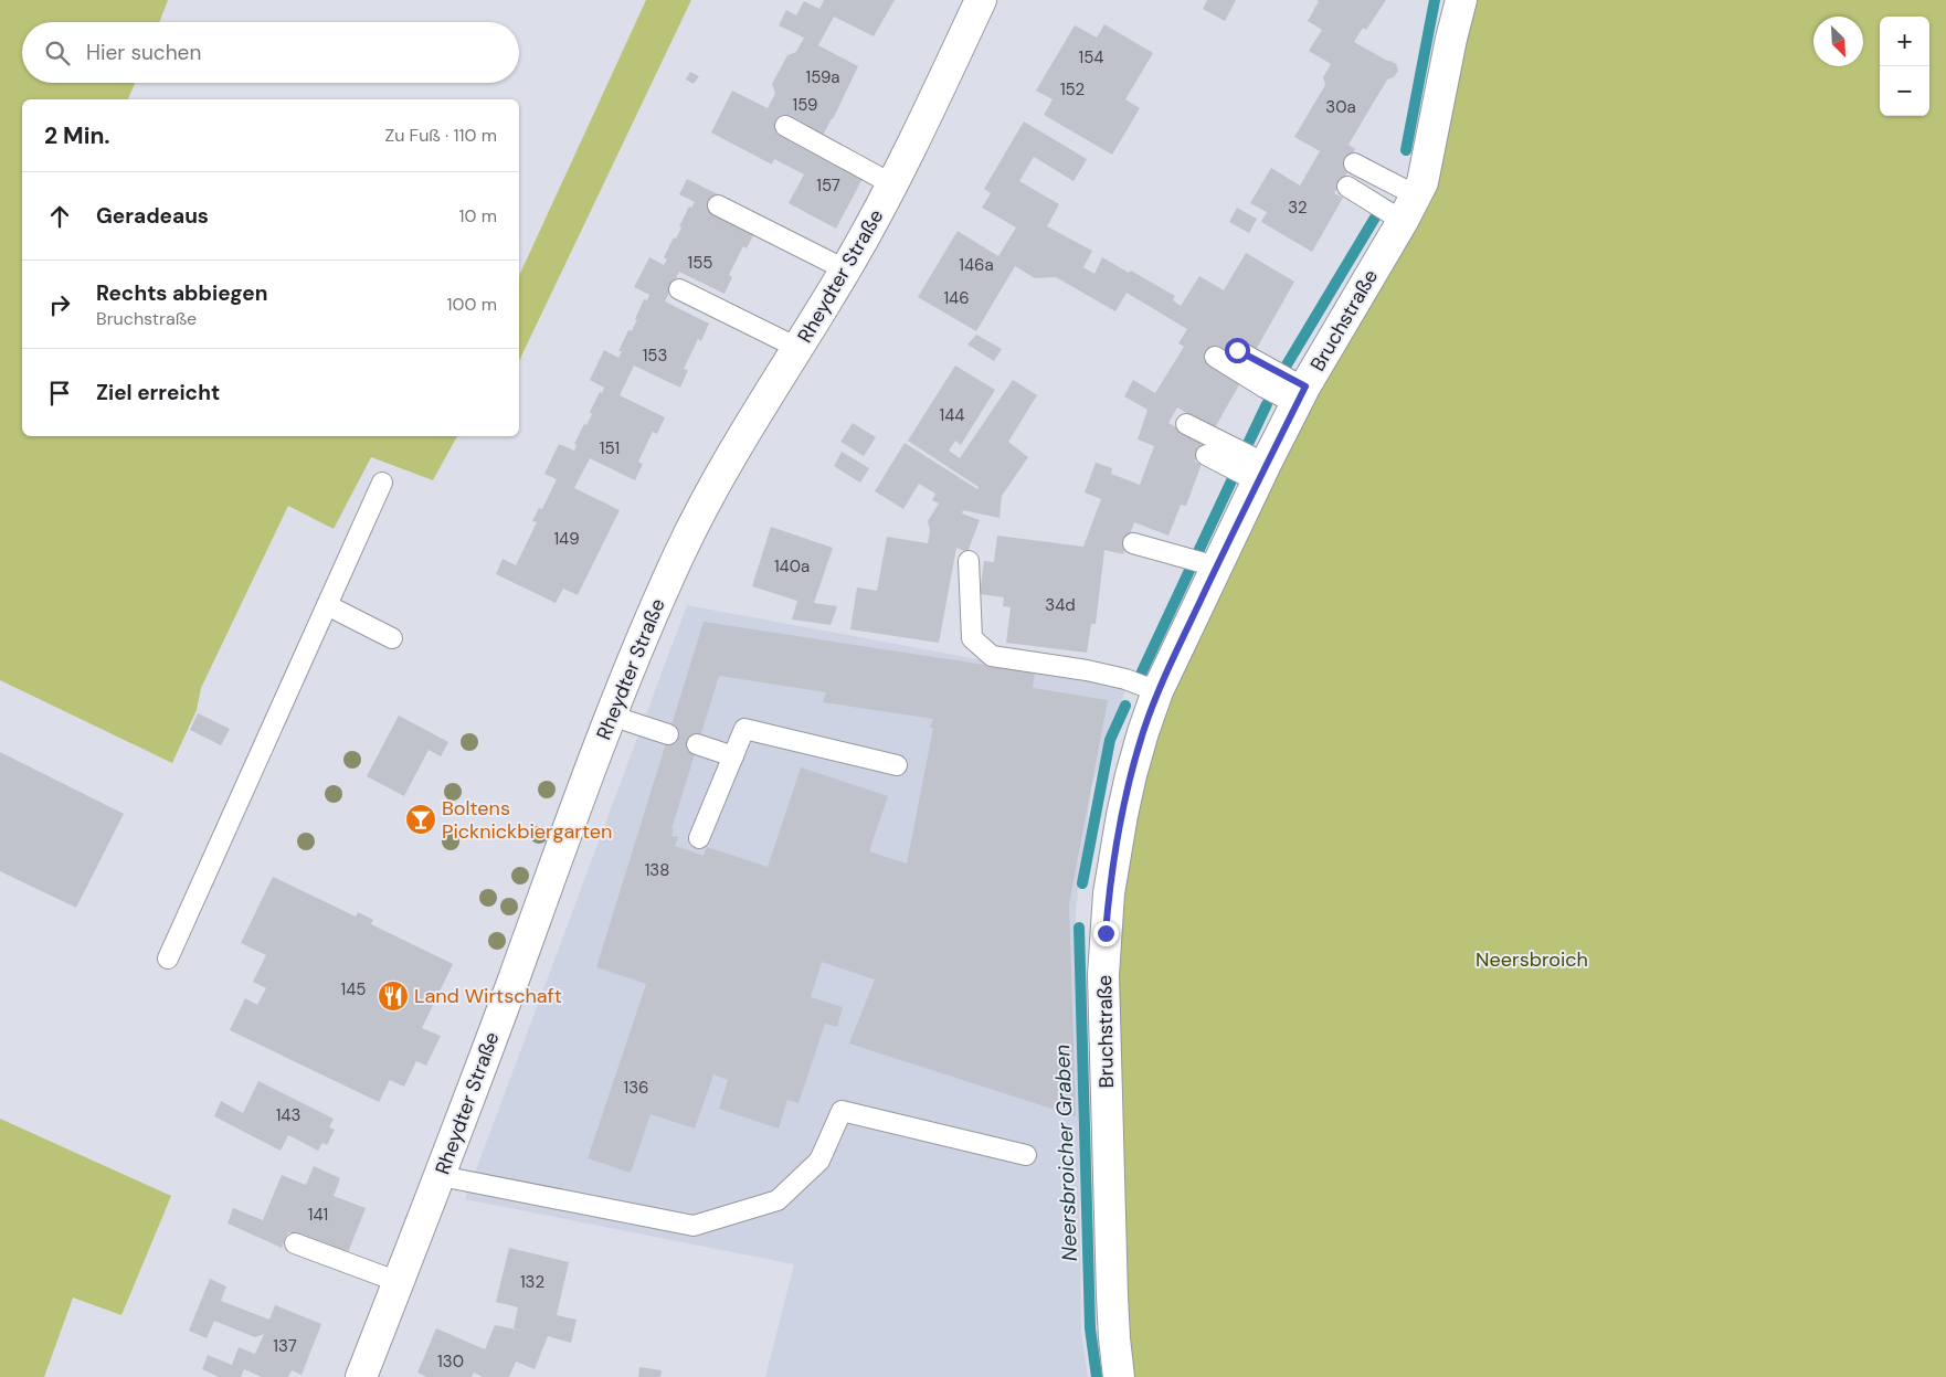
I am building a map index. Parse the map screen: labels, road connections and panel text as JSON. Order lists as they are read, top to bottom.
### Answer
{
  "streets": {
    "street": ["Rheydter Straße", "Bruchstraße"]
  },
  "water": ["Neersbroicher Graben"],
  "parks": ["Neersbroich"],
  "places": {
    "bar": ["Boltens Picknickbiergarten"],
    "restaurant": ["Land Wirtschaft"]
  },
  "house_numbers": [
    "154",
    "159a",
    "152",
    "159",
    "30a",
    "157",
    "32",
    "155",
    "146a",
    "146",
    "153",
    "144",
    "151",
    "149",
    "140a",
    "34d",
    "138",
    "145",
    "136",
    "143",
    "141",
    "132",
    "137",
    "130"
  ],
  "north": "bottom right",
  "page": {
    "map_buttons": ["+", "−"],
    "search": "Hier suchen",
    "heading": ["2 Min.", "Zu Fuß · 110 m"],
    "list": [
      ["Geradeaus", "10 m"],
      ["Rechts abbiegen", "Bruchstraße", "100 m"],
      "Ziel erreicht"
    ]
  }
}
